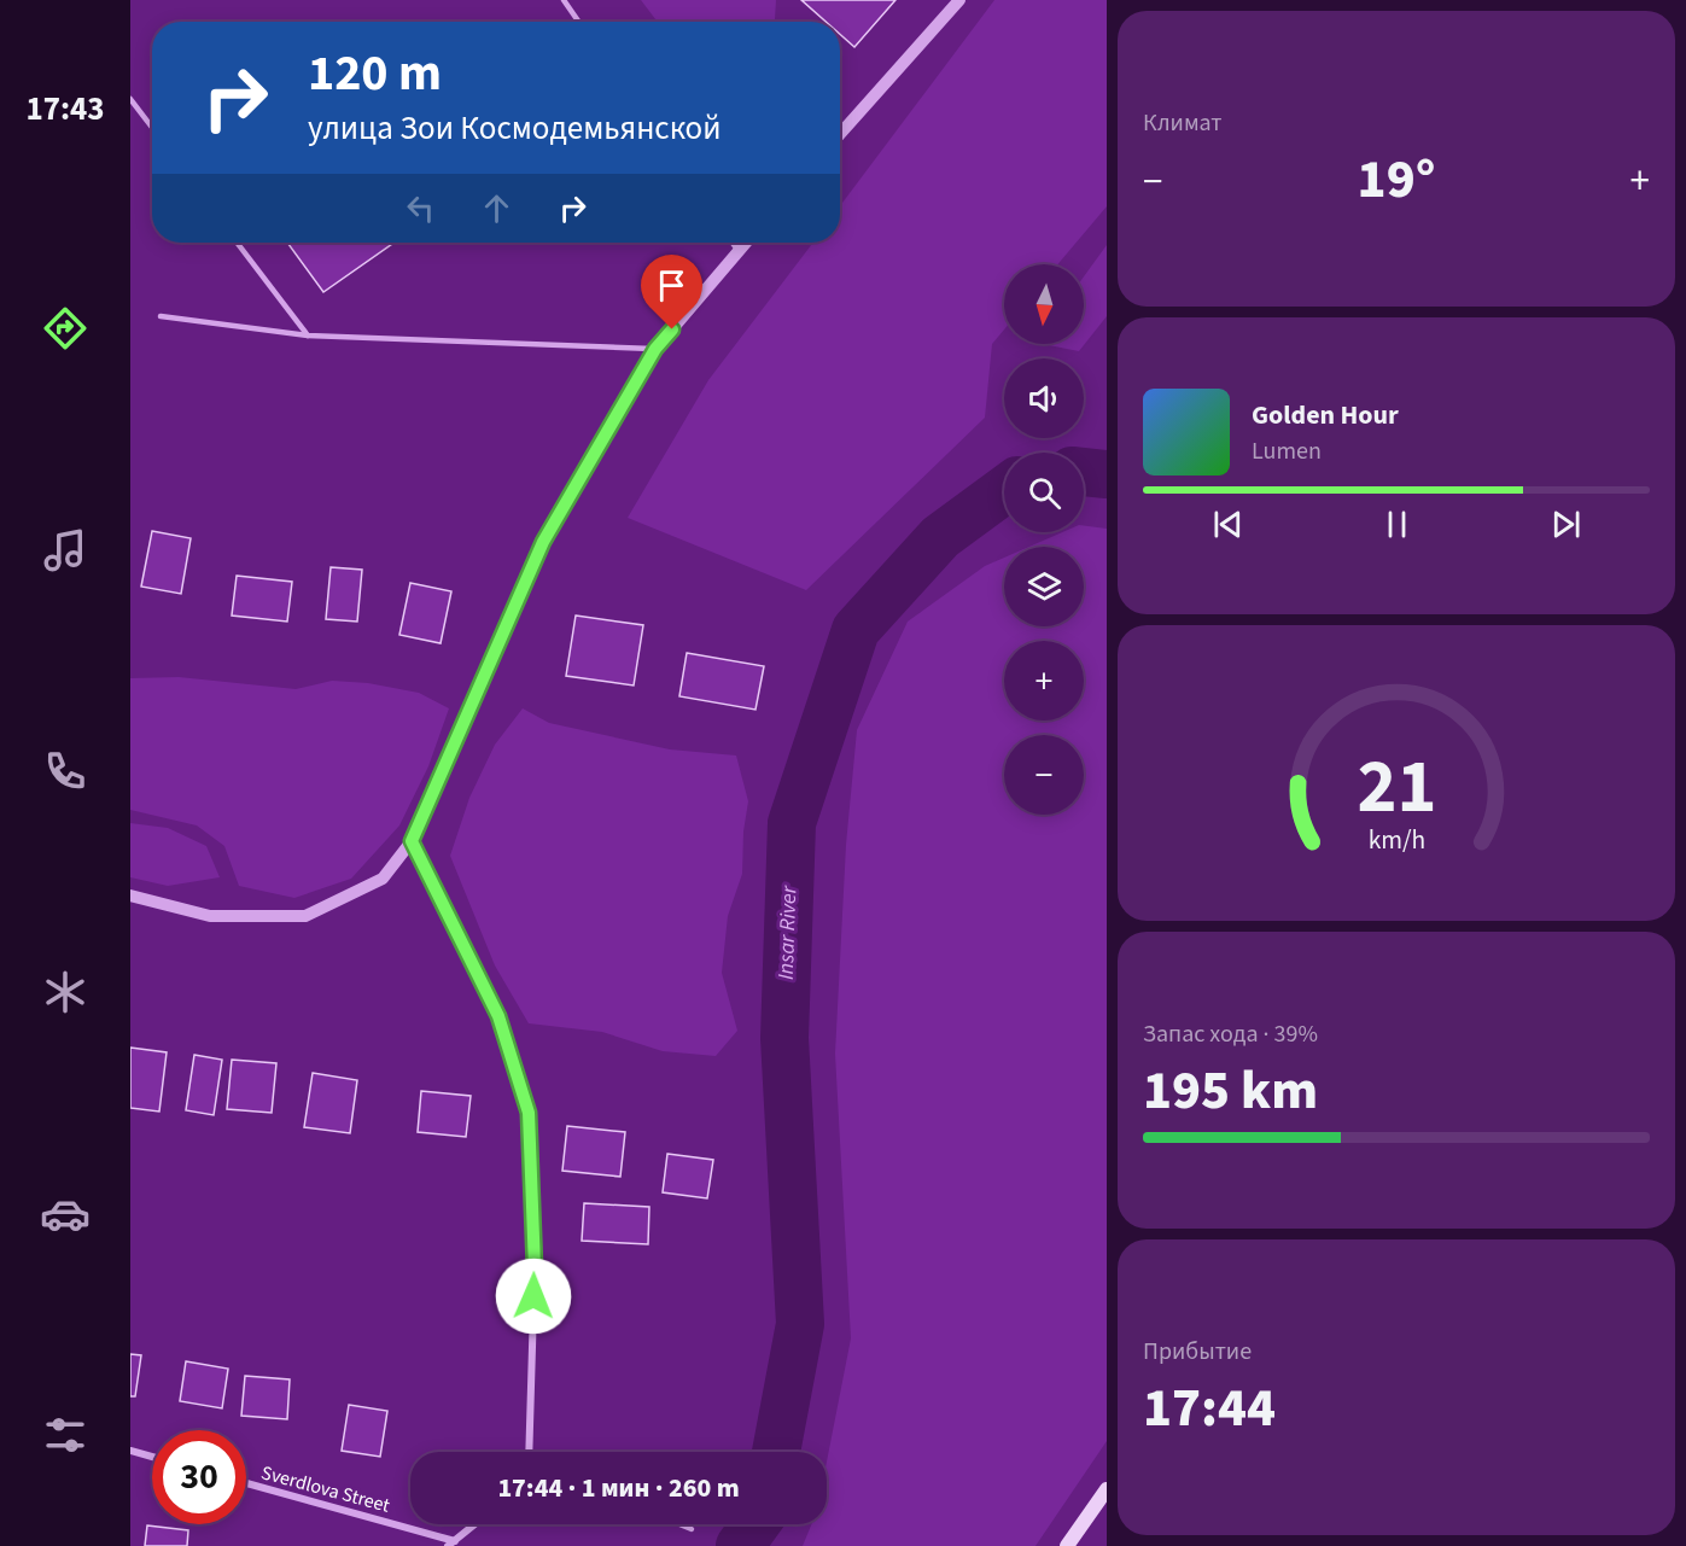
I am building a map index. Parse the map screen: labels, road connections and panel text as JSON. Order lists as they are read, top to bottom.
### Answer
{
  "streets": {
    "street": ["Sverdlova Street"]
  },
  "water": ["Insar River"],
  "north": "bottom",
  "page": {
    "tabs": "17:43",
    "tile": [
      "Климат",
      ["Запас хода · 39%", "195 km"],
      ["Прибытие", "17:44"]
    ],
    "turn": ["120 m", "улица Зои Космодемьянской"],
    "heat": ["−", "19°", "+"],
    "map_buttons": ["+", "−"],
    "song": ["Golden Hour", "Lumen"],
    "limit": "30",
    "trip": "17:44 · 1 мин · 260 m",
    "gauge": ["21", "km/h"]
  }
}
